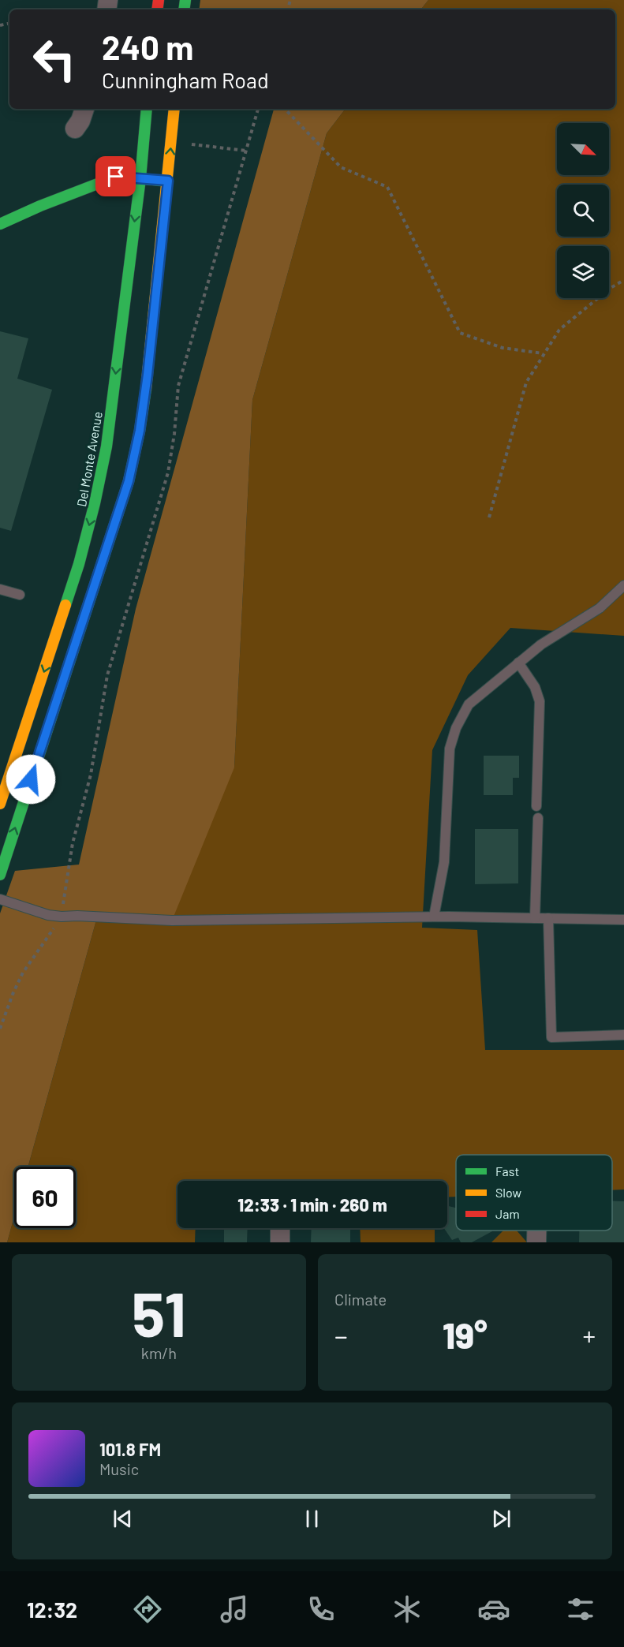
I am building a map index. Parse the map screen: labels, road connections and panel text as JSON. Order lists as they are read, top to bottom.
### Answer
{
  "streets": {
    "main road": ["Del Monte Avenue"]
  },
  "legend": ["Fast", "Slow", "Jam"],
  "north": "bottom right",
  "page": {
    "turn": ["240 m", "Cunningham Road"],
    "limit": "60",
    "trip": "12:33 · 1 min · 260 m",
    "tile": [
      ["51", "km/h"],
      "Climate"
    ],
    "heat": ["−", "19°", "+"],
    "song": ["101.8 FM", "Music"],
    "tabs": "12:32"
  }
}
